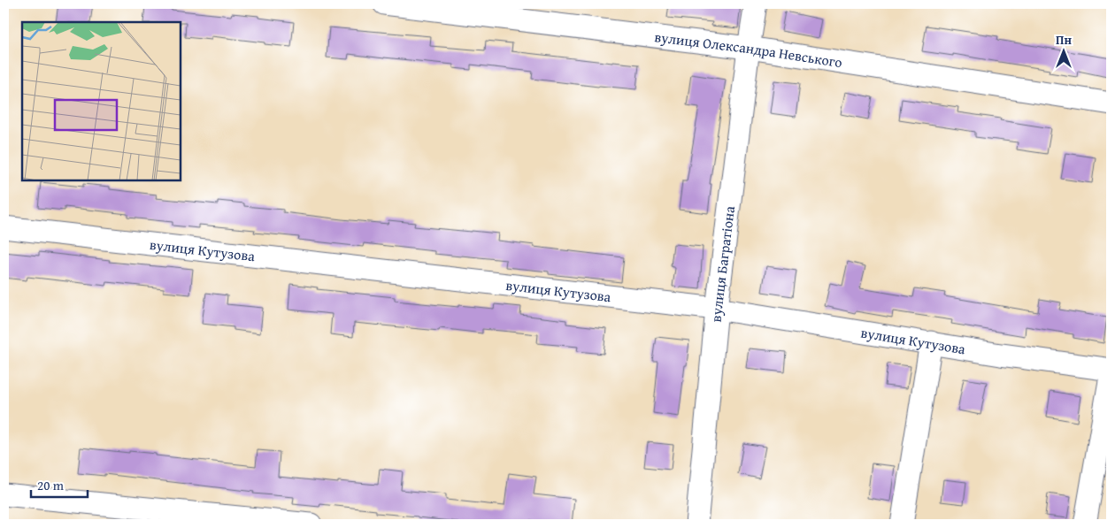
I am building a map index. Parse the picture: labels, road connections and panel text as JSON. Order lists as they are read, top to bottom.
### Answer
{
  "streets": {
    "street": ["вулиця Олександра Невського", "вулиця Кутузова", "вулиця Багратіона"]
  },
  "crossings": [
    ["вулиця Олександра Невського", "вулиця Багратіона"],
    ["вулиця Кутузова", "вулиця Багратіона"]
  ],
  "scale_bar": "20 m",
  "north": "top"
}
